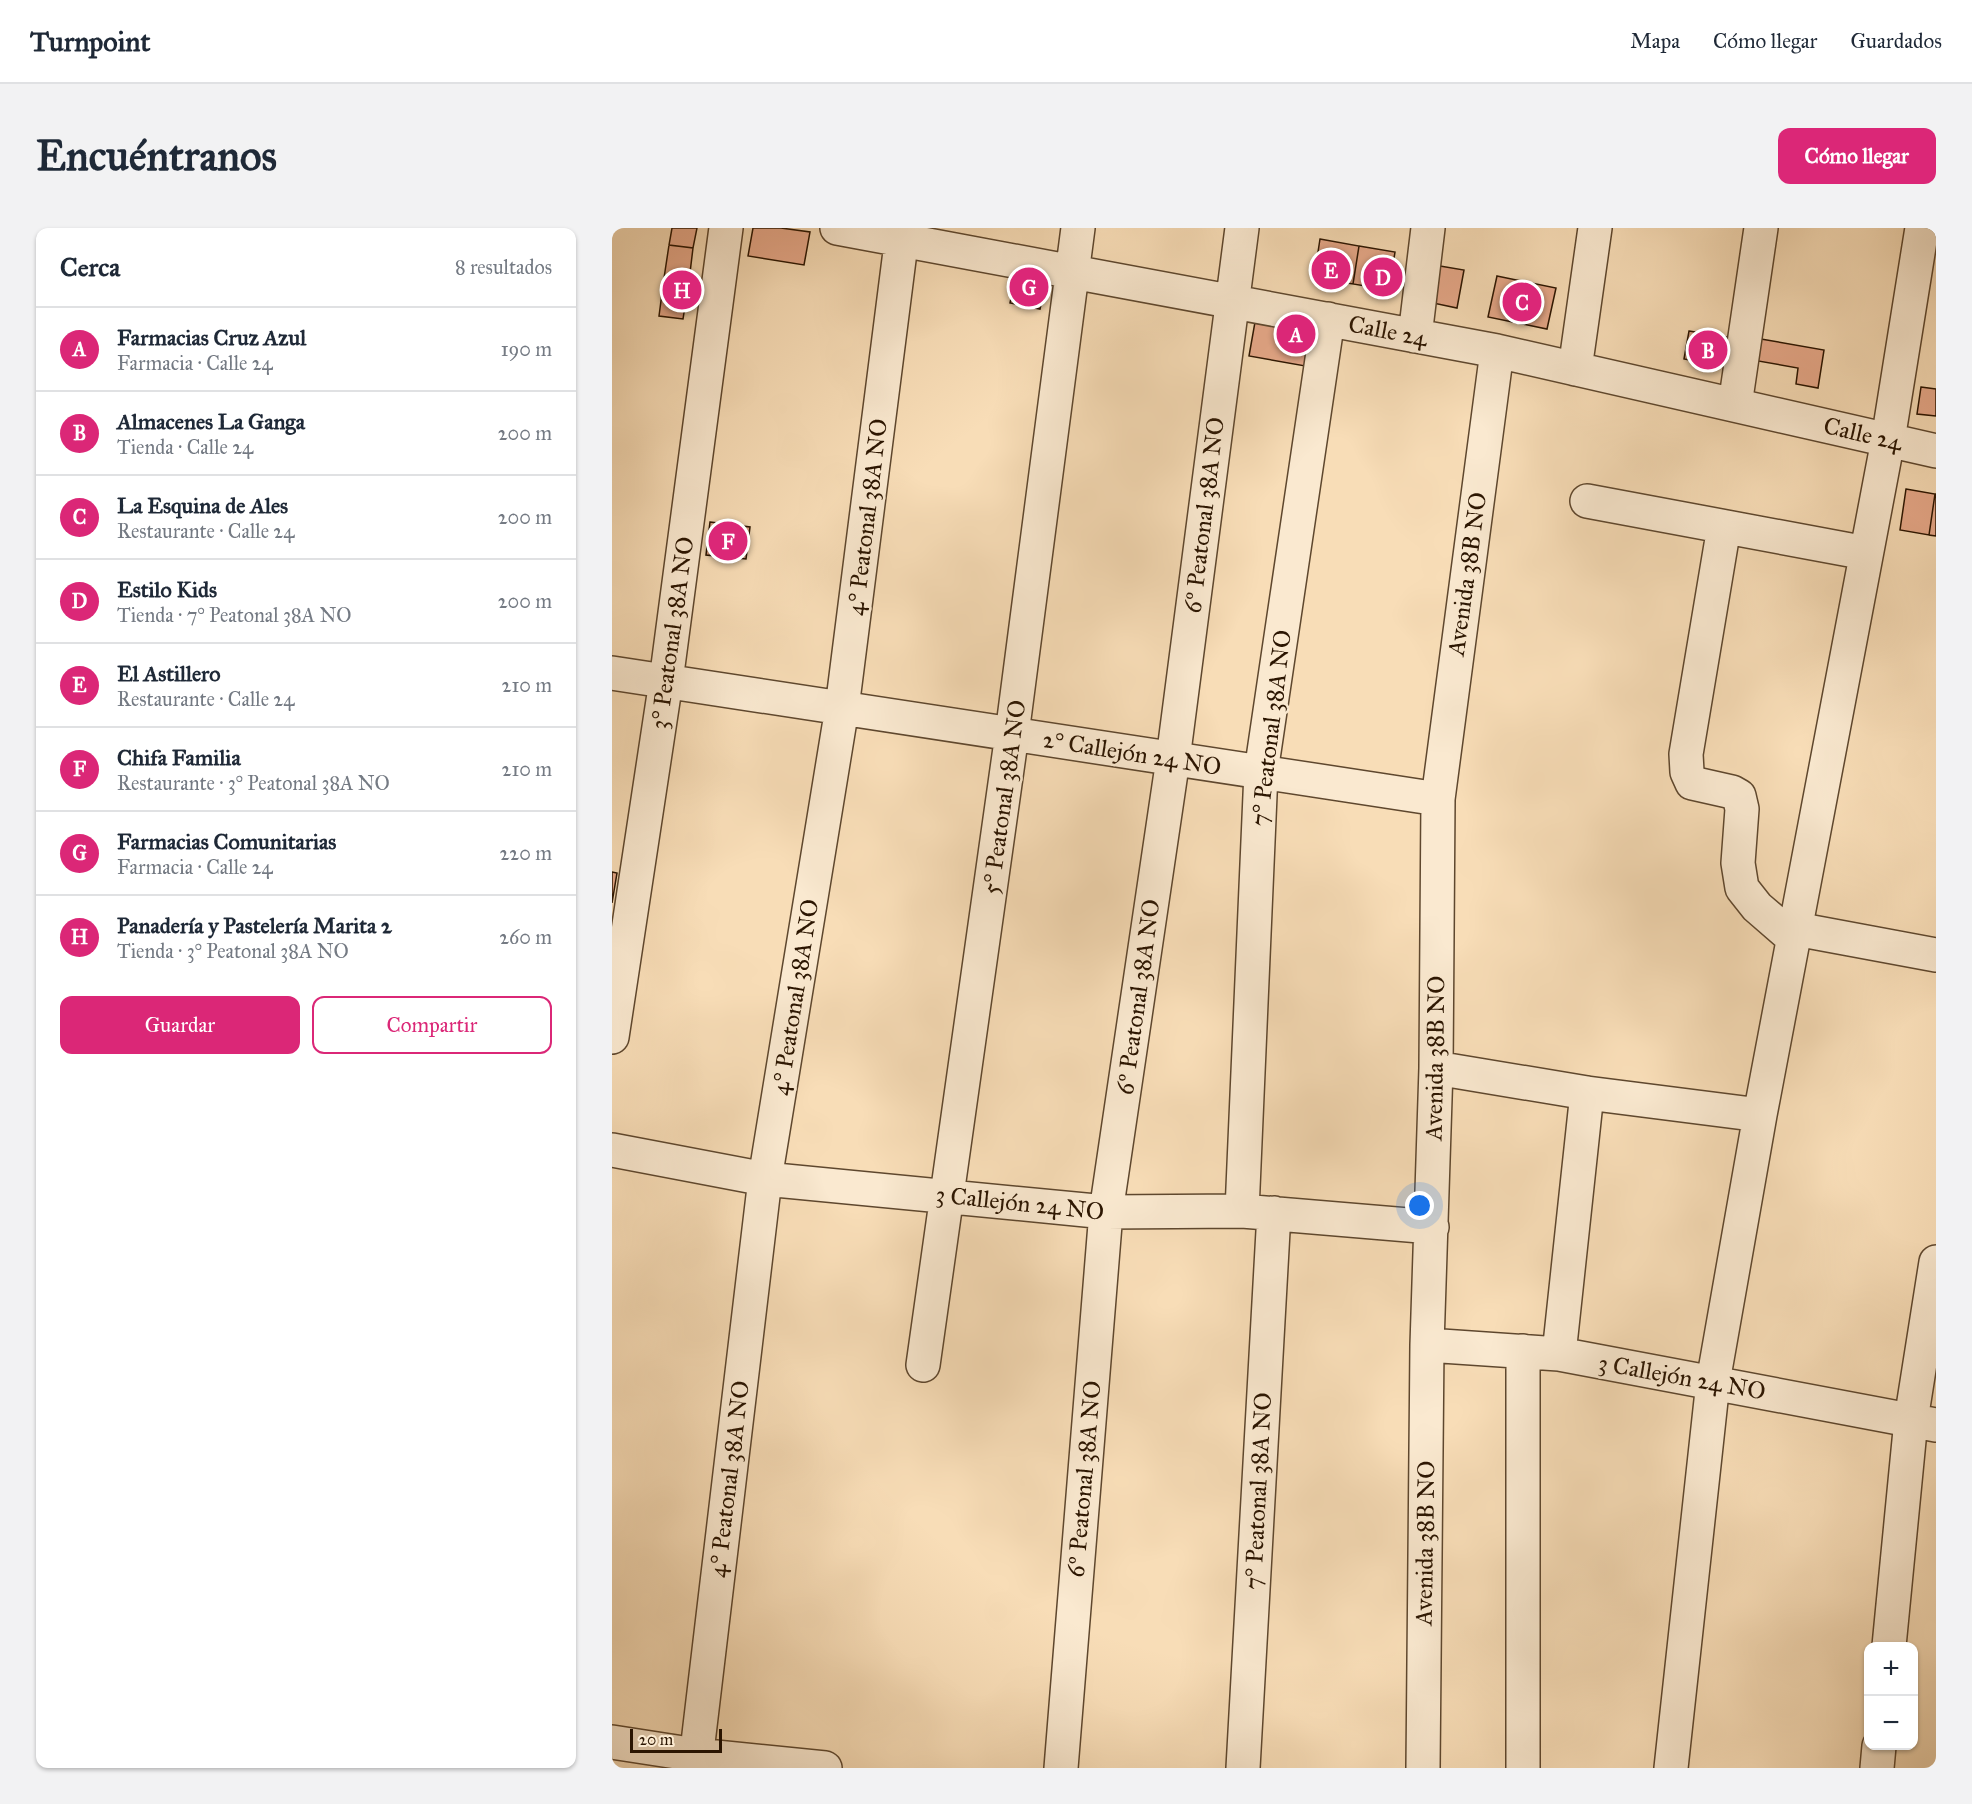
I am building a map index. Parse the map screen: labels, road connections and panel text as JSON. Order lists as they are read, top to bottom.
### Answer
{
  "streets": {
    "street": [
      "Calle 24",
      "6º Peatonal 38A NO",
      "4° Peatonal 38A NO",
      "Avenida 38B NO",
      "3° Peatonal 38A NO",
      "7° Peatonal 38A NO",
      "2° Callejón 24 NO",
      "5° Peatonal 38A NO",
      "3 Callejón 24 NO"
    ]
  },
  "crossings": [
    ["Calle 24", "6º Peatonal 38A NO"],
    ["Calle 24", "4° Peatonal 38A NO"],
    ["Calle 24", "Avenida 38B NO"],
    ["Calle 24", "7° Peatonal 38A NO"],
    ["Calle 24", "5° Peatonal 38A NO"],
    ["6º Peatonal 38A NO", "2° Callejón 24 NO"],
    ["6º Peatonal 38A NO", "3 Callejón 24 NO"],
    ["4° Peatonal 38A NO", "2° Callejón 24 NO"],
    ["4° Peatonal 38A NO", "3 Callejón 24 NO"],
    ["Avenida 38B NO", "2° Callejón 24 NO"],
    ["Avenida 38B NO", "3 Callejón 24 NO"],
    ["3° Peatonal 38A NO", "2° Callejón 24 NO"],
    ["7° Peatonal 38A NO", "2° Callejón 24 NO"],
    ["7° Peatonal 38A NO", "3 Callejón 24 NO"],
    ["2° Callejón 24 NO", "5° Peatonal 38A NO"],
    ["5° Peatonal 38A NO", "3 Callejón 24 NO"]
  ],
  "scale_bar": "20 m",
  "page": {
    "header": "Turnpoint",
    "nav": ["Mapa", "Cómo llegar", "Guardados"],
    "buttons": [
      "Cómo llegar",
      ["Guardar", "Compartir"]
    ],
    "title": "Encuéntranos",
    "heading": ["Cerca", "8 resultados"],
    "pins": [
      "E",
      "D",
      "G",
      "H",
      "C",
      "A",
      "B",
      "F"
    ],
    "list": [
      {
        "mark": "A",
        "name": "Farmacias Cruz Azul",
        "note": "Farmacia · Calle 24",
        "value": "190 m"
      },
      {
        "mark": "B",
        "name": "Almacenes La Ganga",
        "note": "Tienda · Calle 24",
        "value": "200 m"
      },
      {
        "mark": "C",
        "name": "La Esquina de Ales",
        "note": "Restaurante · Calle 24",
        "value": "200 m"
      },
      {
        "mark": "D",
        "name": "Estilo Kids",
        "note": "Tienda · 7° Peatonal 38A NO",
        "value": "200 m"
      },
      {
        "mark": "E",
        "name": "El Astillero",
        "note": "Restaurante · Calle 24",
        "value": "210 m"
      },
      {
        "mark": "F",
        "name": "Chifa Familia",
        "note": "Restaurante · 3° Peatonal 38A NO",
        "value": "210 m"
      },
      {
        "mark": "G",
        "name": "Farmacias Comunitarias",
        "note": "Farmacia · Calle 24",
        "value": "220 m"
      },
      {
        "mark": "H",
        "name": "Panadería y Pastelería Marita 2",
        "note": "Tienda · 3° Peatonal 38A NO",
        "value": "260 m"
      }
    ],
    "map_buttons": ["+", "−"],
    "scale": "20 m"
  }
}
